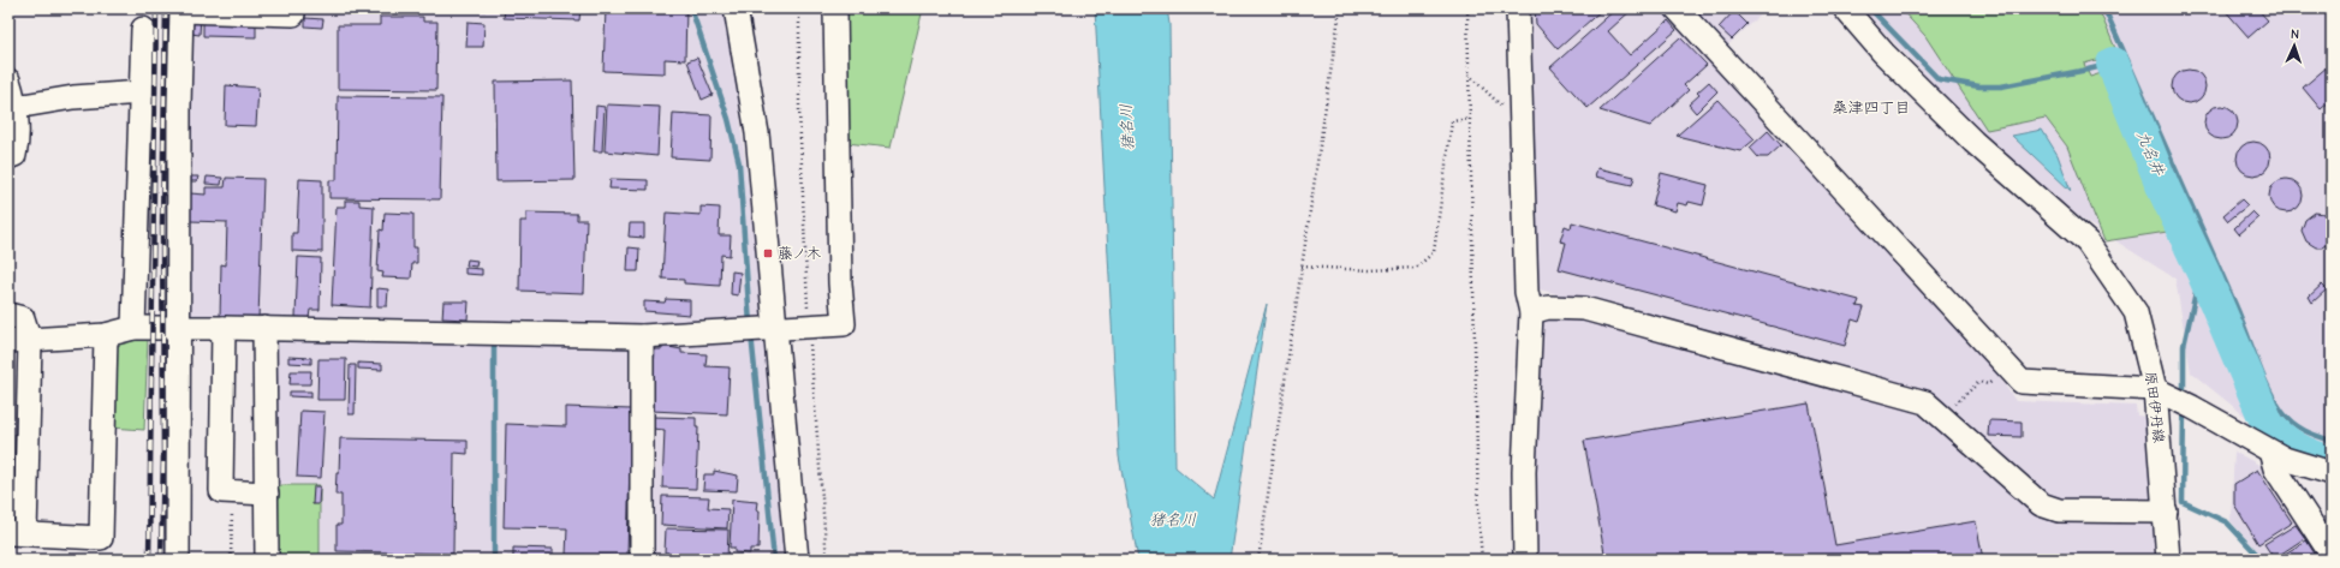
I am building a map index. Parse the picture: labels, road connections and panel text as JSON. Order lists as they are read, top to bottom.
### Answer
{
  "streets": {
    "street": ["原田伊丹線"]
  },
  "districts": ["桑津四丁目"],
  "water": ["猪名川", "九名井"],
  "places": {
    "transit": ["藤ノ木"]
  },
  "north": "top"
}
